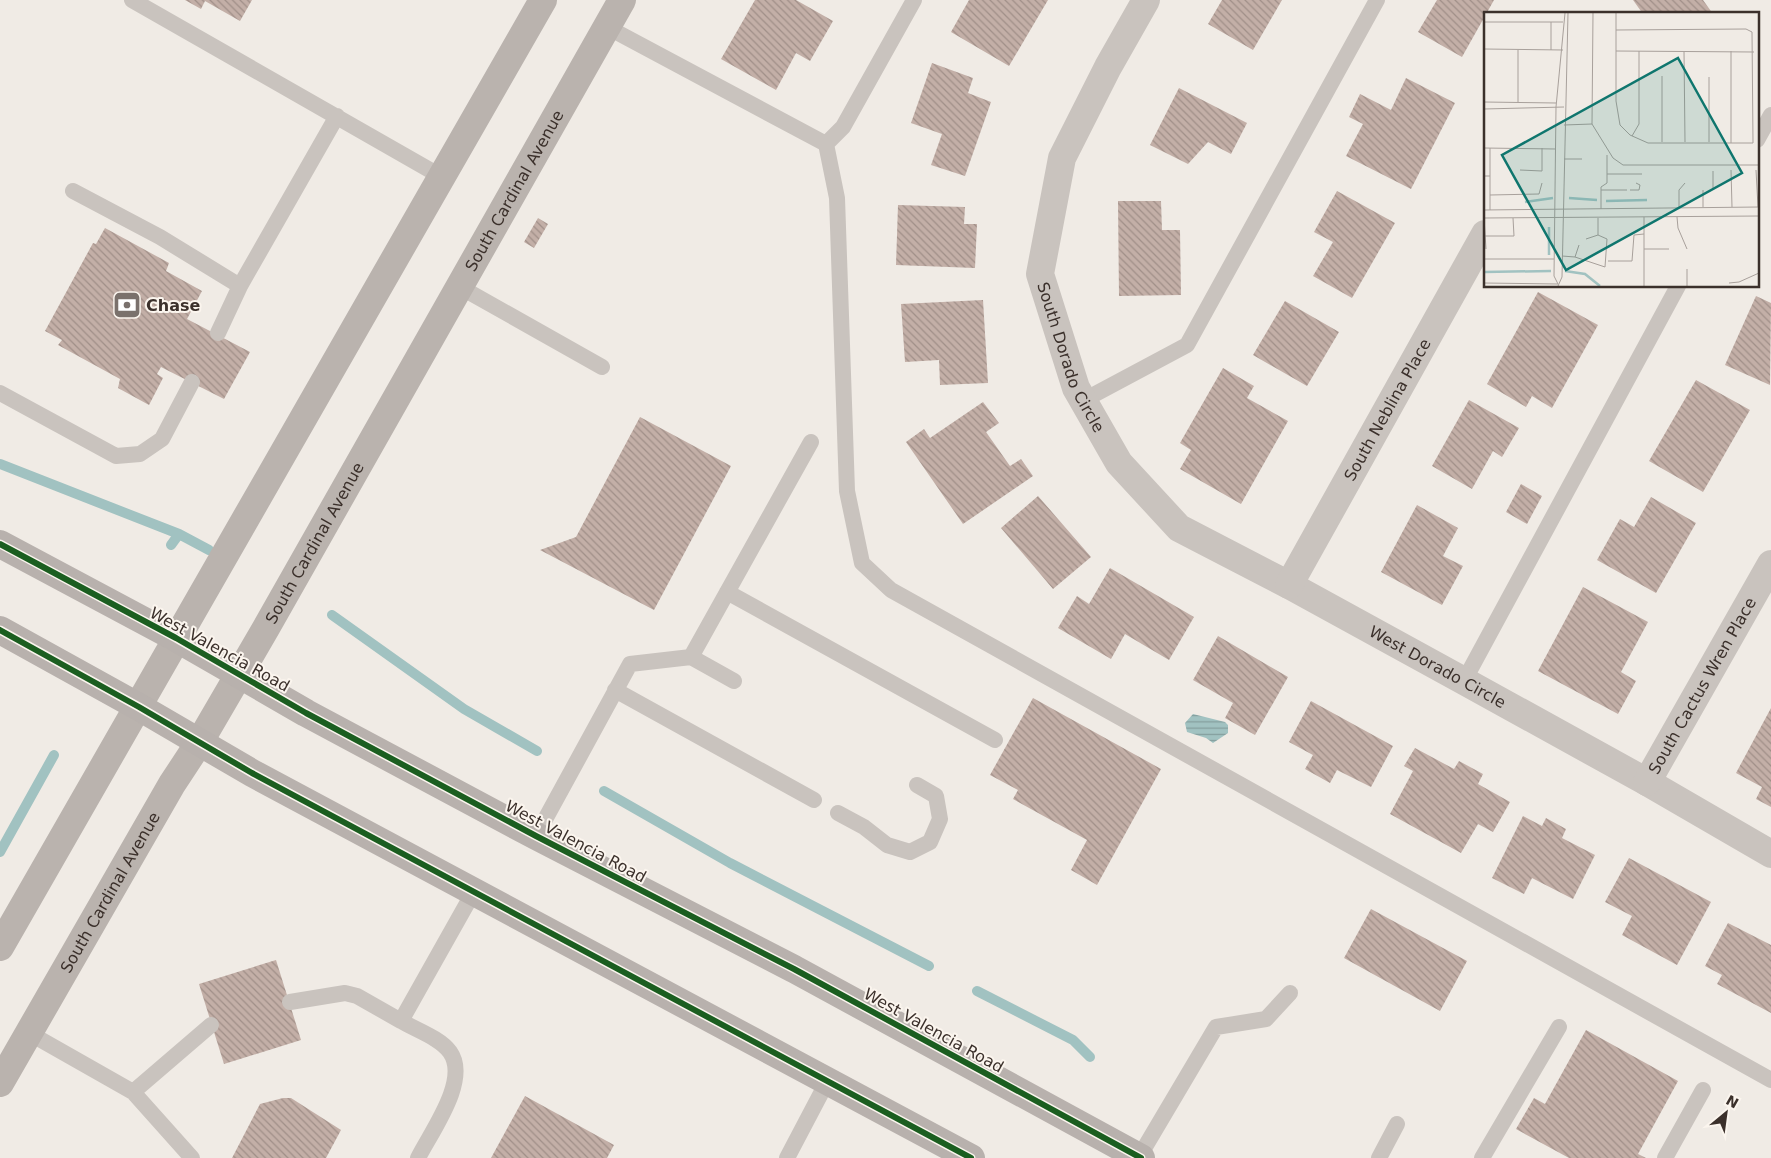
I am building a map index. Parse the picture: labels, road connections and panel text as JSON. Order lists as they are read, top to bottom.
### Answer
{
  "streets": {
    "main road": ["South Cardinal Avenue", "West Valencia Road"],
    "street": [
      "South Dorado Circle",
      "South Neblina Place",
      "West Dorado Circle",
      "South Cactus Wren Place"
    ]
  },
  "crossings": [
    ["South Cardinal Avenue", "West Valencia Road"],
    ["South Dorado Circle", "West Dorado Circle"],
    ["South Neblina Place", "West Dorado Circle"],
    ["West Dorado Circle", "South Cactus Wren Place"]
  ],
  "places": {
    "bank": ["Chase"]
  },
  "north": "top right"
}
